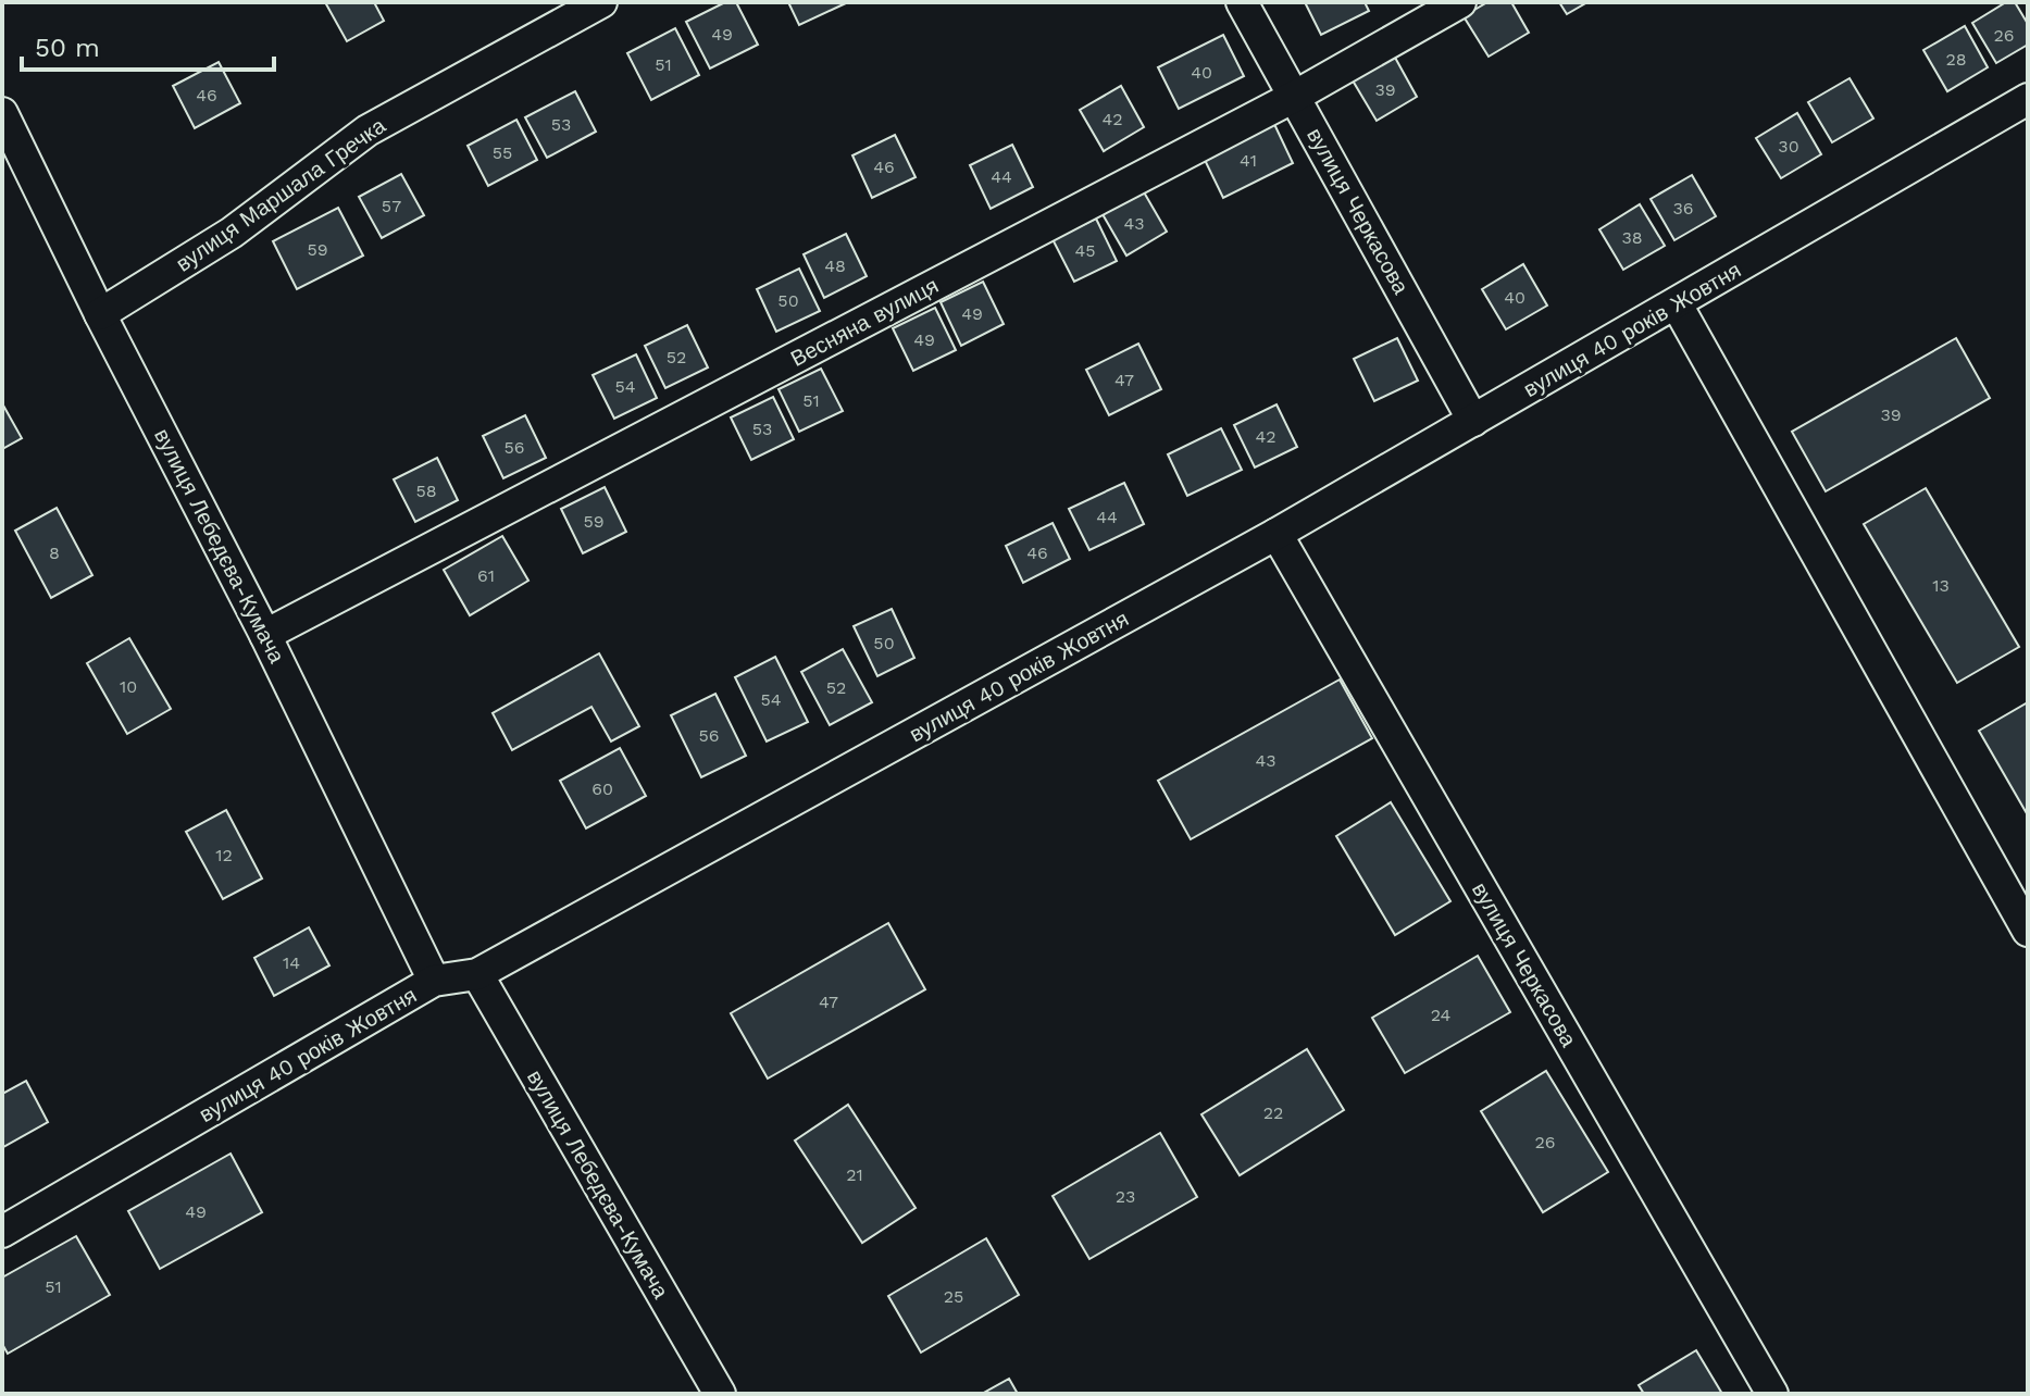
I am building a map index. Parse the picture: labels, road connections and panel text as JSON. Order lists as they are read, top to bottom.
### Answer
{
  "streets": {
    "street": [
      "вулиця Маршала Гречка",
      "вулиця Черкасова",
      "Весняна вулиця",
      "вулиця 40 років Жовтня",
      "вулиця Лебедєва-Кумача"
    ]
  },
  "crossings": [
    ["вулиця Маршала Гречка", "вулиця Лебедєва-Кумача"],
    ["вулиця Черкасова", "Весняна вулиця"],
    ["вулиця Черкасова", "вулиця 40 років Жовтня"],
    ["Весняна вулиця", "вулиця Лебедєва-Кумача"],
    ["вулиця 40 років Жовтня", "вулиця Лебедєва-Кумача"]
  ],
  "house_numbers": [
    "49",
    "26",
    "28",
    "51",
    "40",
    "39",
    "46",
    "42",
    "53",
    "30",
    "55",
    "41",
    "46",
    "44",
    "57",
    "36",
    "43",
    "38",
    "59",
    "45",
    "48",
    "40",
    "50",
    "49",
    "49",
    "52",
    "47",
    "54",
    "51",
    "39",
    "53",
    "42",
    "56",
    "58",
    "44",
    "59",
    "8",
    "46",
    "61",
    "13",
    "50",
    "10",
    "52",
    "54",
    "56",
    "43",
    "60",
    "12",
    "14",
    "47",
    "24",
    "22",
    "26",
    "21",
    "23",
    "49",
    "51",
    "25"
  ],
  "scale_bar": "50 m"
}
